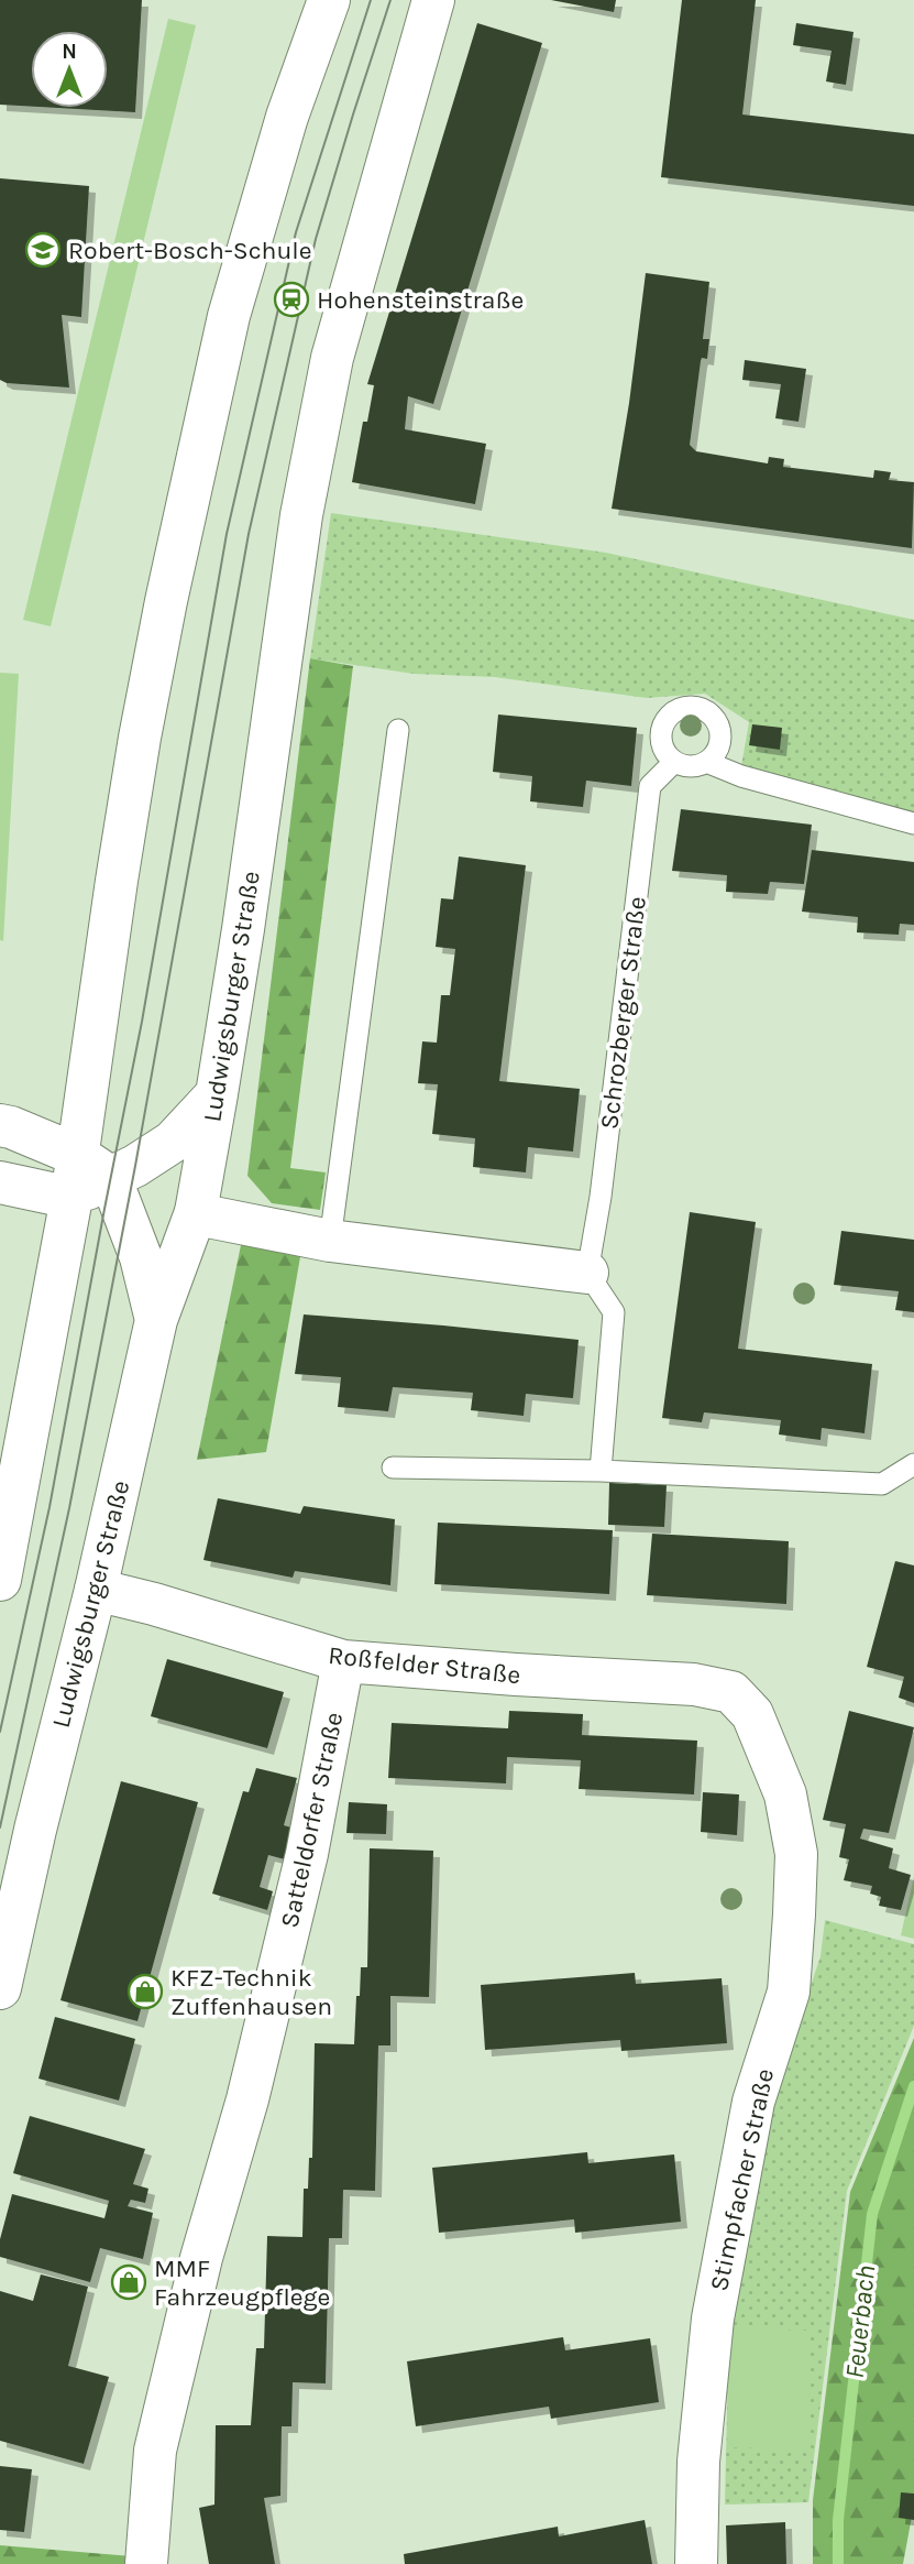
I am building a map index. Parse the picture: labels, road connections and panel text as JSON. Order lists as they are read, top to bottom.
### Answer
{
  "streets": {
    "main road": [
      "Ludwigsburger Straße",
      "Roßfelder Straße",
      "Satteldorfer Straße",
      "Stimpfacher Straße"
    ],
    "lane": ["Schrozberger Straße"]
  },
  "crossings": [
    ["Ludwigsburger Straße", "Roßfelder Straße"],
    ["Roßfelder Straße", "Satteldorfer Straße"],
    ["Roßfelder Straße", "Stimpfacher Straße"]
  ],
  "water": ["Feuerbach"],
  "places": {
    "school or university": ["Robert-Bosch-Schule"],
    "station": ["Hohensteinstraße"],
    "shop": ["KFZ-Technik Zuffenhausen", "MMF Fahrzeugpflege"]
  },
  "north": "top"
}
